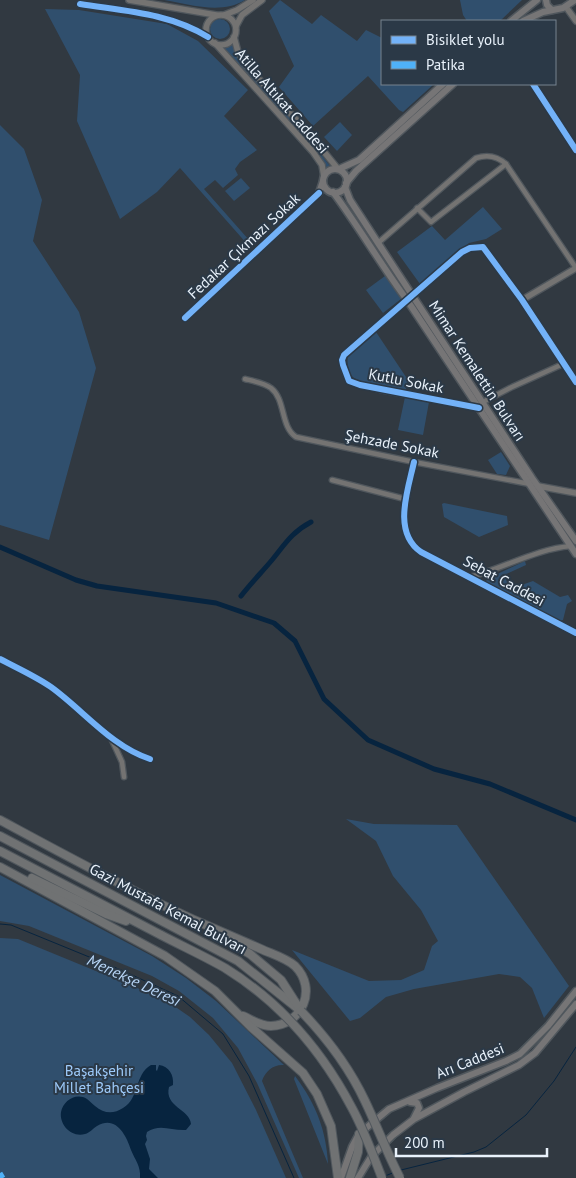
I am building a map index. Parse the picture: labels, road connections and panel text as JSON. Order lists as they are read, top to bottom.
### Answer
{
  "streets": {
    "highway": ["Gazi Mustafa Kemal Bulvarı"],
    "main road": ["Mimar Kemalettin Bulvarı", "Arı Caddesi"],
    "street": [
      "Atilla Altıkat Caddesi",
      "Fedakar Çıkmazı Sokak",
      "Kutlu Sokak",
      "Şehzade Sokak",
      "Sebat Caddesi"
    ]
  },
  "crossings": [
    ["Atilla Altıkat Caddesi", "Mimar Kemalettin Bulvarı"],
    ["Mimar Kemalettin Bulvarı", "Kutlu Sokak"]
  ],
  "water": ["Menekşe Deresi"],
  "parks": ["Başakşehir Millet Bahçesi"],
  "legend": ["Bisiklet yolu", "Patika"],
  "scale_bar": "200 m"
}
